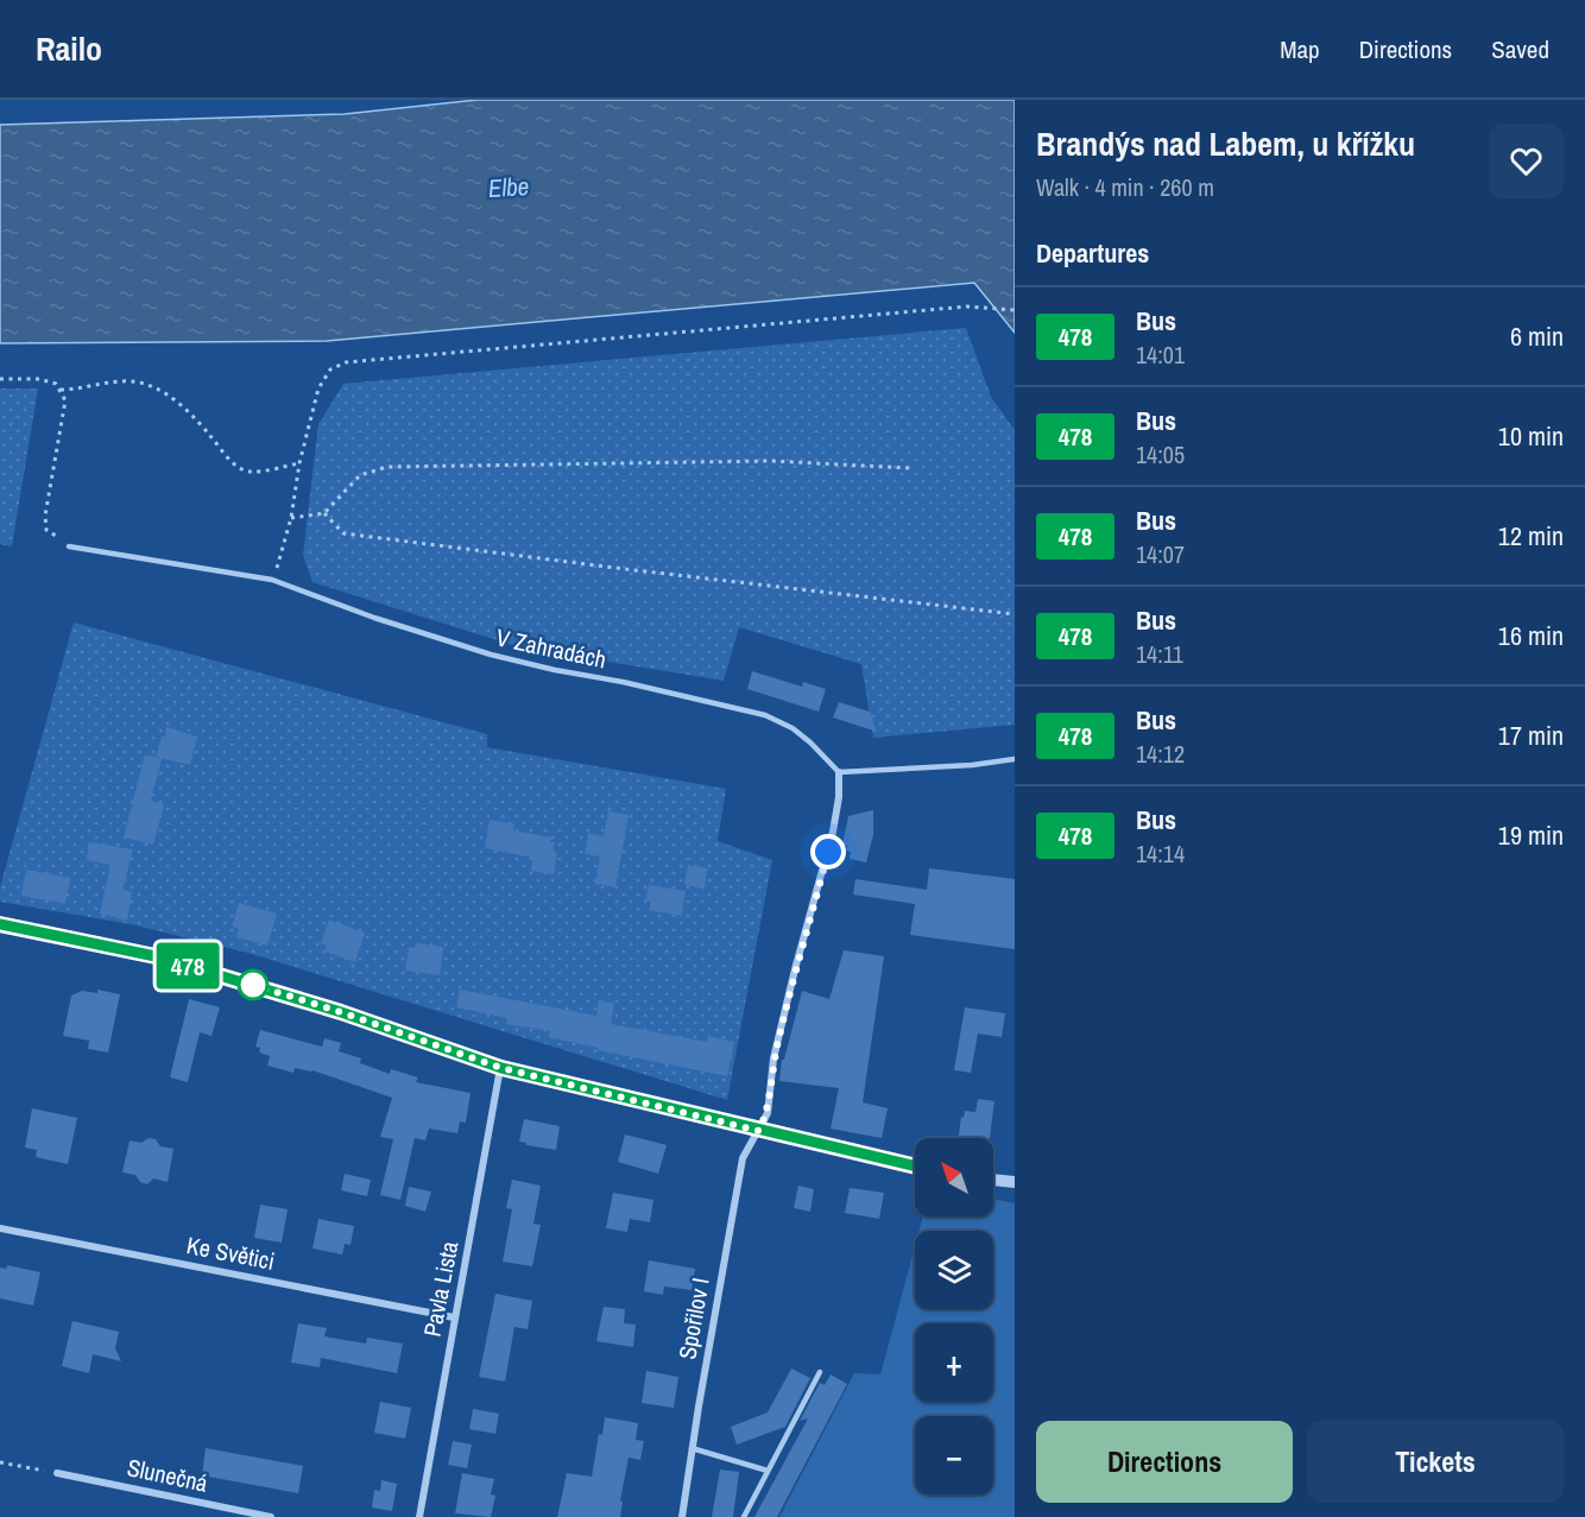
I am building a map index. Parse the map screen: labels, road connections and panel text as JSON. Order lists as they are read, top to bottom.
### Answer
{
  "streets": {
    "street": [
      "Ke Světici",
      "Pavla Lista",
      "Spořilov I",
      "Slunečná"
    ],
    "lane": ["V Zahradách"]
  },
  "crossings": [
    ["V Zahradách", "Spořilov I"],
    ["Ke Světici", "Pavla Lista"]
  ],
  "water": ["Elbe"],
  "lines": ["bus line 478"],
  "north": "top left",
  "page": {
    "header": "Railo",
    "nav": ["Map", "Directions", "Saved"],
    "on_map": "478",
    "heading": [
      ["Brandýs nad Labem, u křížku", "Walk · 4 min · 260 m"],
      "Departures"
    ],
    "list": [
      {
        "mark": "478",
        "name": "Bus",
        "note": "14:01",
        "value": "6 min"
      },
      {
        "mark": "478",
        "name": "Bus",
        "note": "14:05",
        "value": "10 min"
      },
      {
        "mark": "478",
        "name": "Bus",
        "note": "14:07",
        "value": "12 min"
      },
      {
        "mark": "478",
        "name": "Bus",
        "note": "14:11",
        "value": "16 min"
      },
      {
        "mark": "478",
        "name": "Bus",
        "note": "14:12",
        "value": "17 min"
      },
      {
        "mark": "478",
        "name": "Bus",
        "note": "14:14",
        "value": "19 min"
      }
    ],
    "map_buttons": ["+", "−"],
    "buttons": ["Directions", "Tickets"]
  }
}
